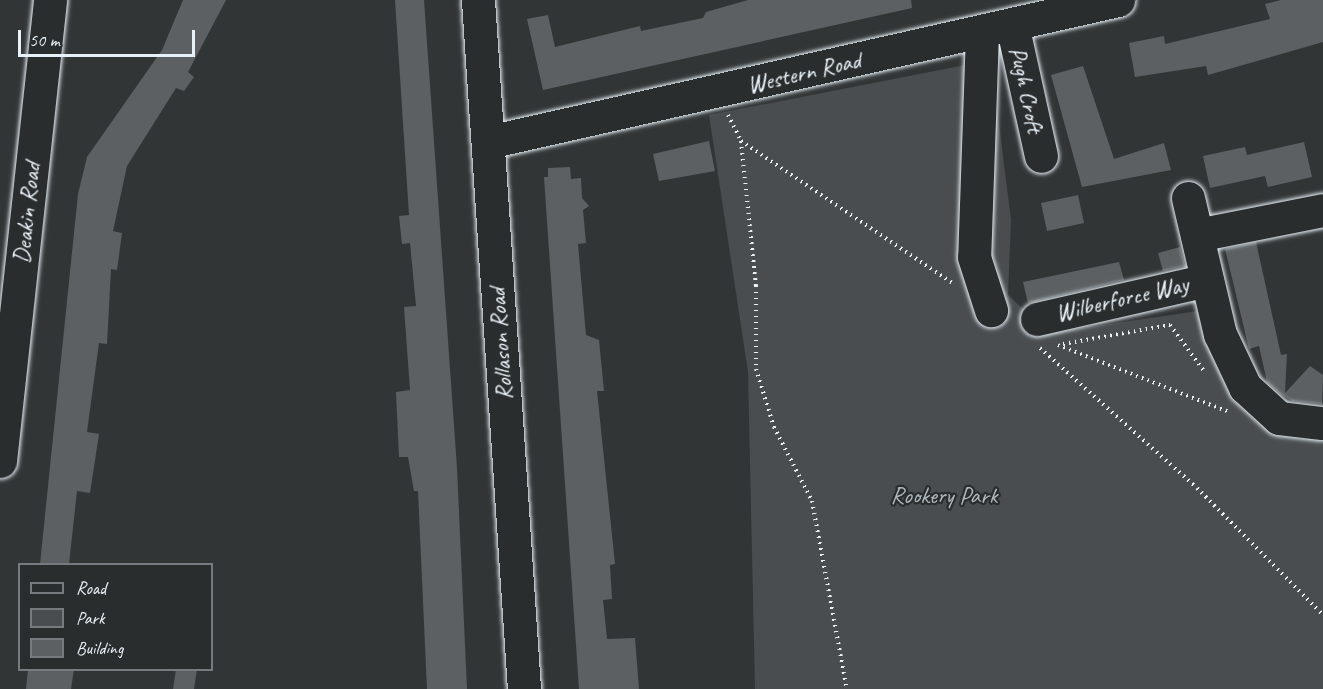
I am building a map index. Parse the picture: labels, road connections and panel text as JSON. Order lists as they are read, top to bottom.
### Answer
{
  "streets": {
    "street": [
      "Western Road",
      "Pugh Croft",
      "Deakin Road",
      "Wilberforce Way",
      "Rollason Road"
    ]
  },
  "crossings": [
    ["Western Road", "Pugh Croft"],
    ["Western Road", "Rollason Road"]
  ],
  "parks": ["Rookery Park"],
  "legend": ["Road", "Park", "Building"],
  "scale_bar": "50 m"
}
